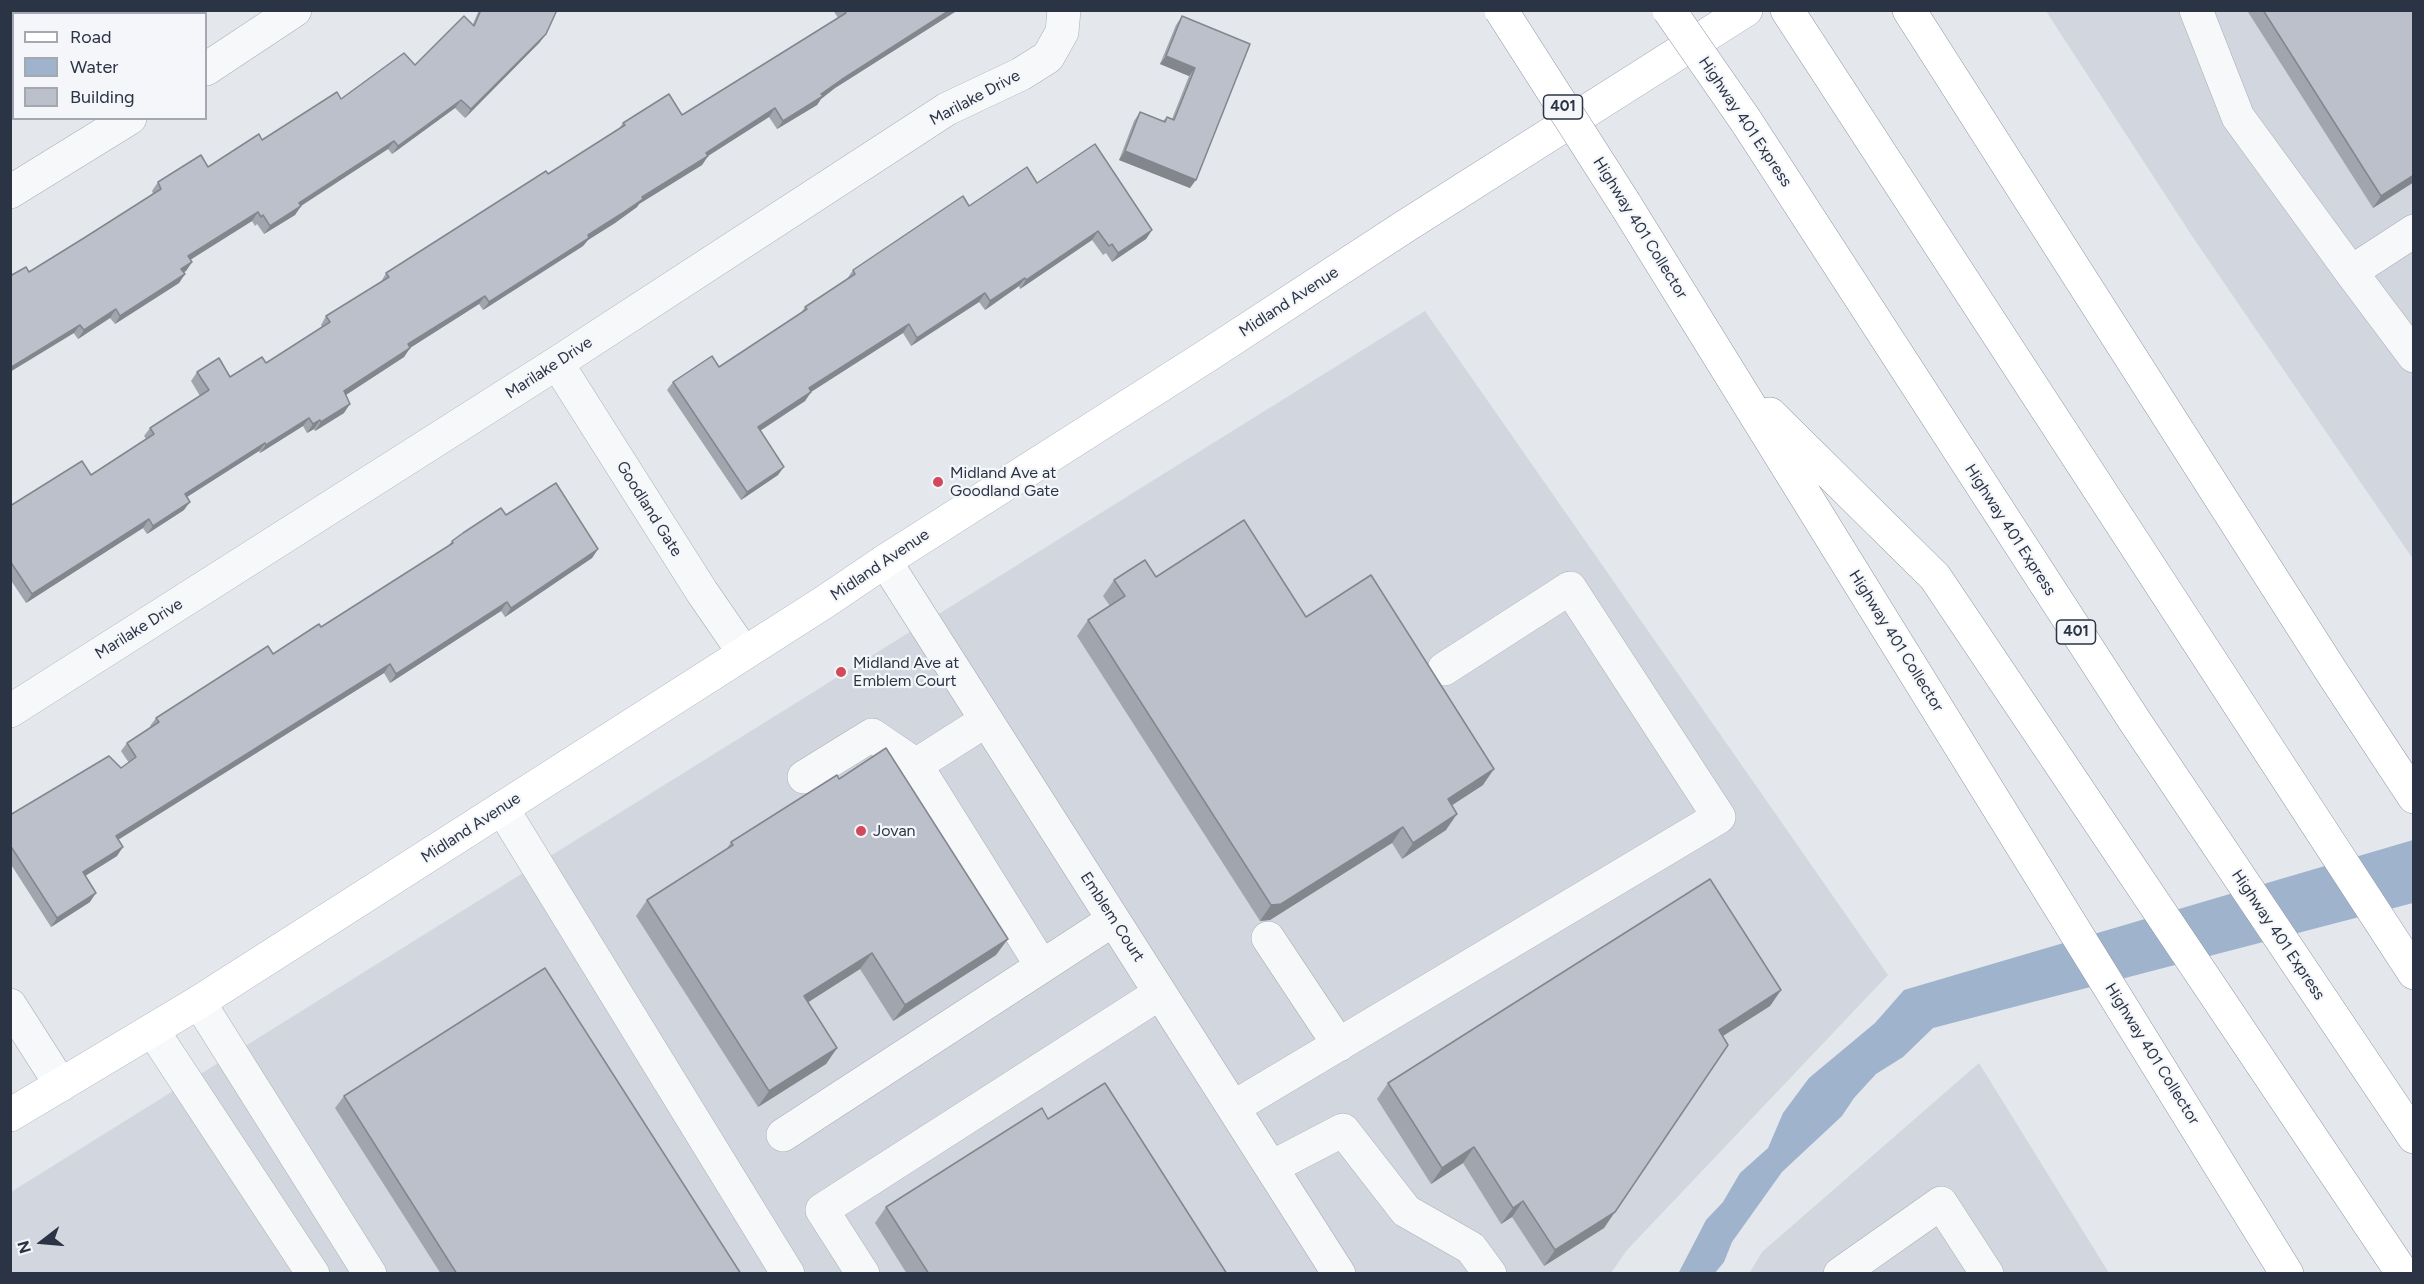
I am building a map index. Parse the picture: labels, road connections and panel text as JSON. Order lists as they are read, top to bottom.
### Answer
{
  "streets": {
    "main road": [
      "401",
      "Highway 401 Express",
      "Highway 401 Collector",
      "Midland Avenue"
    ],
    "street": ["Marilake Drive", "Goodland Gate", "Emblem Court"]
  },
  "crossings": [
    ["Marilake Drive", "Goodland Gate"],
    ["Midland Avenue", "Goodland Gate"],
    ["Midland Avenue", "Emblem Court"]
  ],
  "places": ["Midland Ave at Goodland Gate", "Midland Ave at Emblem Court", "Jovan"],
  "legend": ["Road", "Water", "Building"],
  "north": "left"
}
